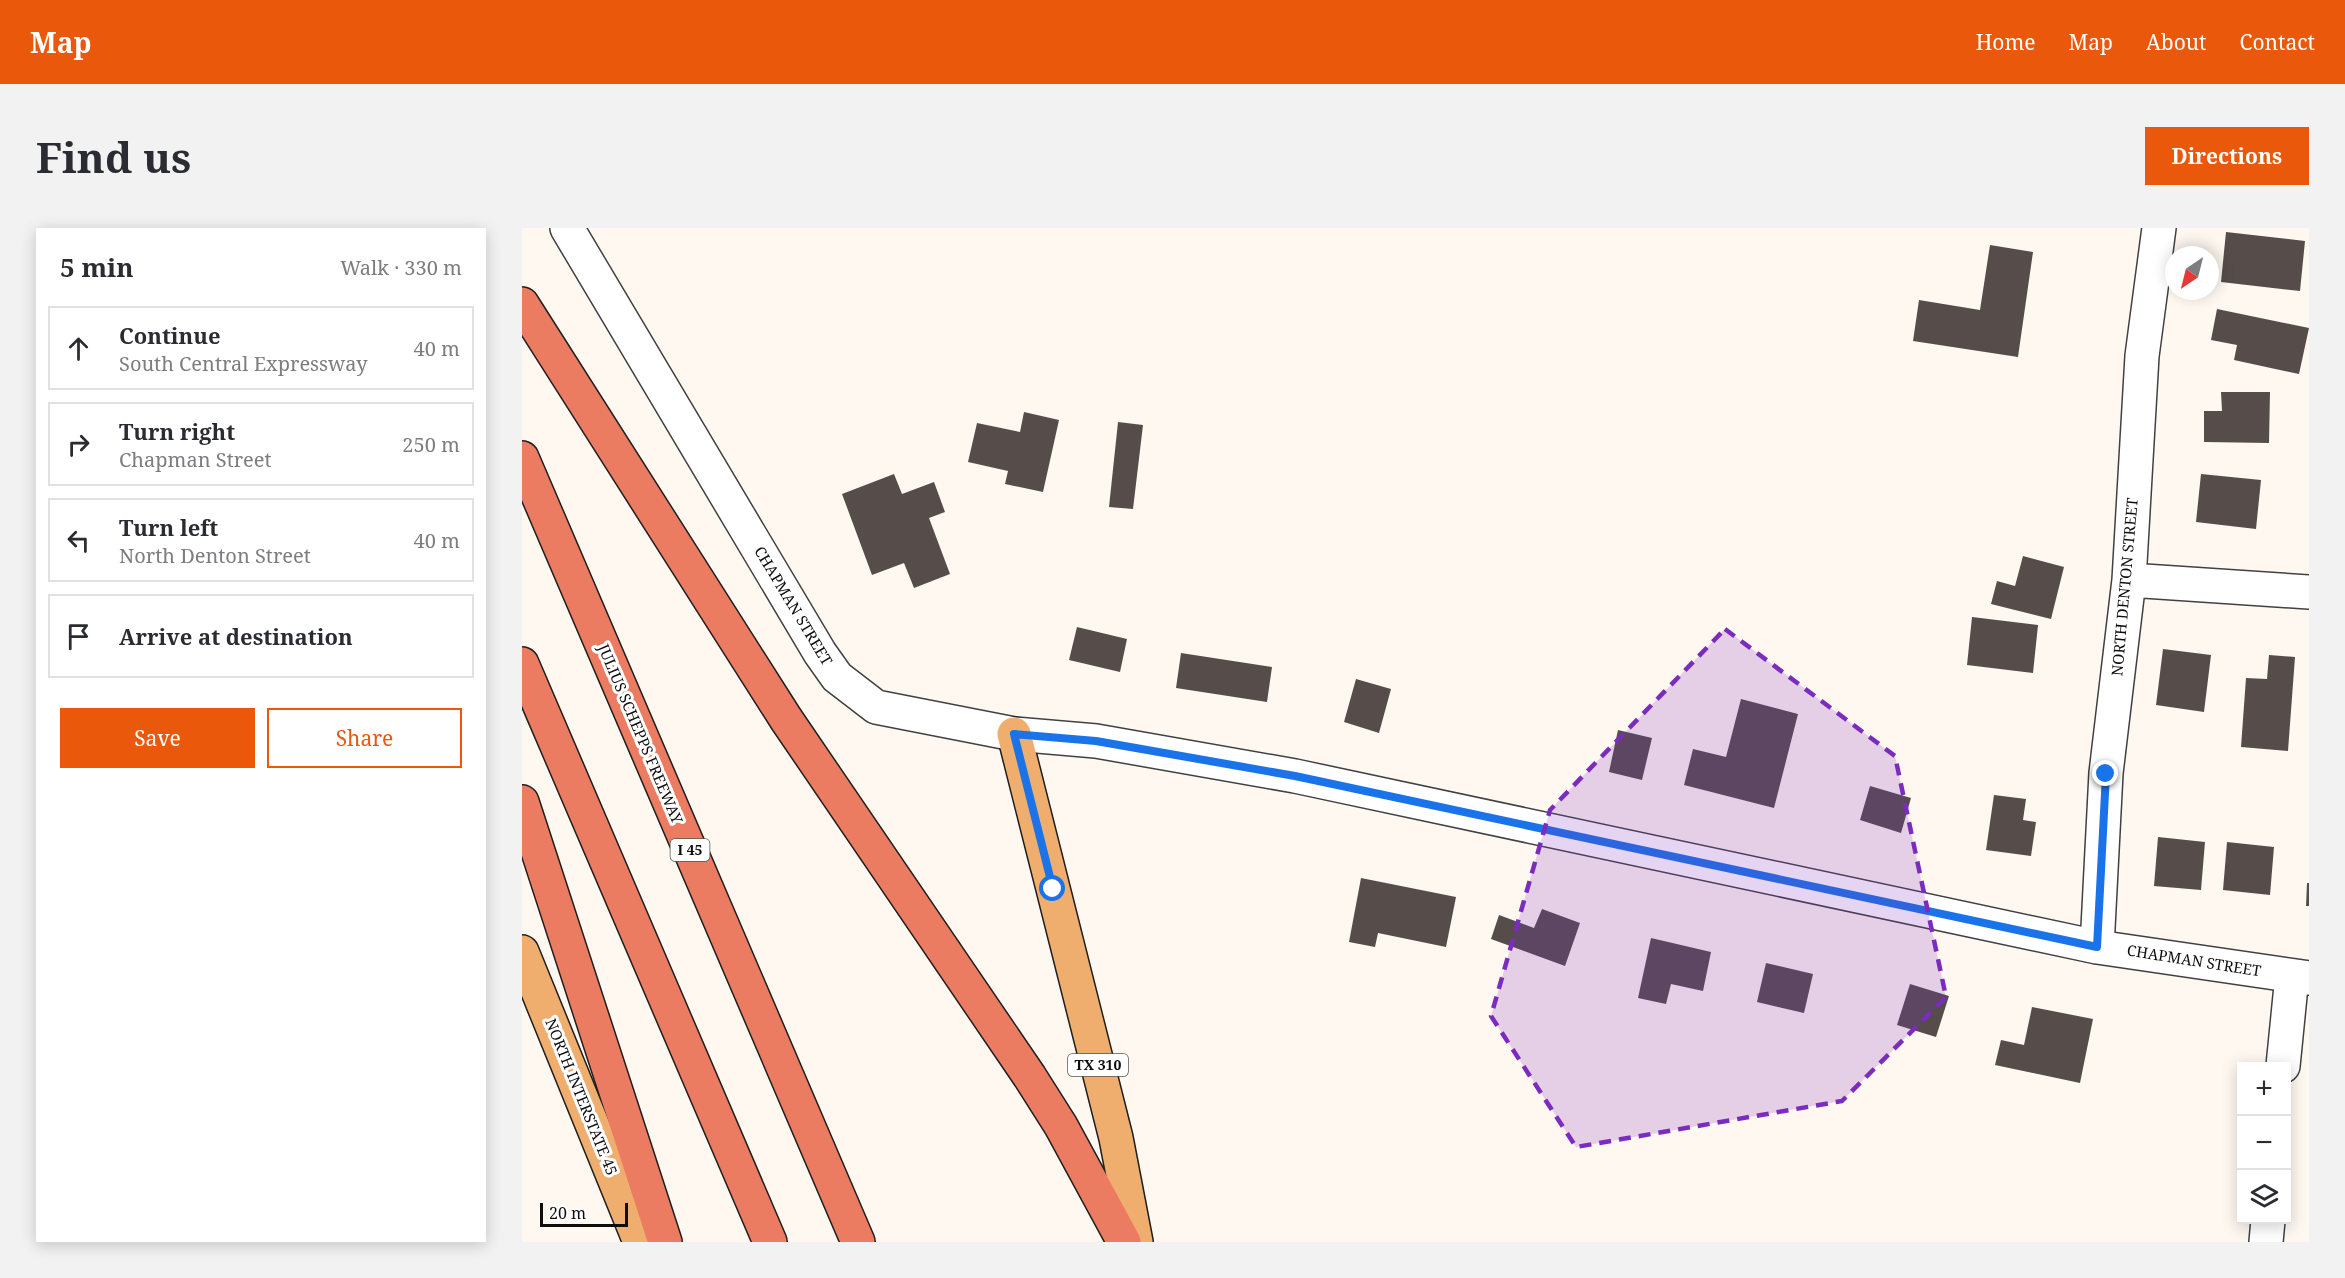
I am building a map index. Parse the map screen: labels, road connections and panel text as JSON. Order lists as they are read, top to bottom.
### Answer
{
  "streets": {
    "highway": ["JULIUS SCHEPPS FREEWAY", "I 45"],
    "main road": ["TX 310", "NORTH INTERSTATE 45"],
    "street": ["NORTH DENTON STREET", "CHAPMAN STREET"]
  },
  "crossings": [
    ["NORTH DENTON STREET", "CHAPMAN STREET"],
    ["CHAPMAN STREET", "TX 310"]
  ],
  "scale_bar": "20 m",
  "north": "bottom left",
  "page": {
    "header": "Map",
    "nav": [
      "Home",
      "Map",
      "About",
      "Contact"
    ],
    "buttons": [
      "Directions",
      ["Save", "Share"]
    ],
    "title": "Find us",
    "heading": ["5 min", "Walk · 330 m"],
    "list": [
      ["Continue", "South Central Expressway", "40 m"],
      ["Turn right", "Chapman Street", "250 m"],
      ["Turn left", "North Denton Street", "40 m"],
      "Arrive at destination"
    ],
    "map_buttons": ["+", "−"],
    "scale": "20 m"
  }
}
